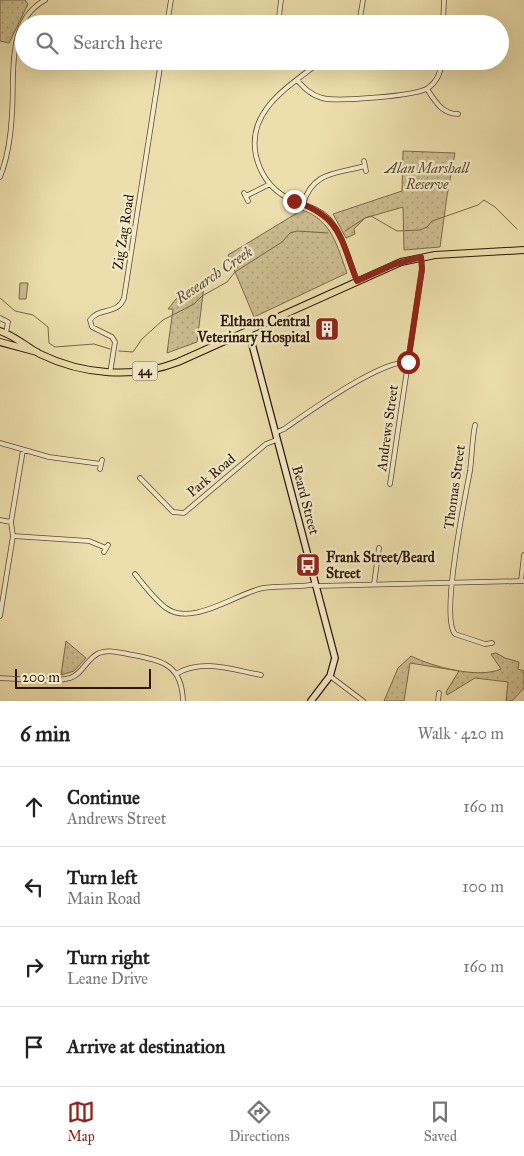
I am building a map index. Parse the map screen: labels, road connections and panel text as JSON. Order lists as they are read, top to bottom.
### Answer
{
  "streets": {
    "main road": ["44"],
    "street": [
      "Zig Zag Road",
      "Andrews Street",
      "Park Road",
      "Thomas Street",
      "Beard Street"
    ]
  },
  "crossings": [
    ["Zig Zag Road", "44"],
    ["44", "Andrews Street"],
    ["44", "Beard Street"],
    ["Park Road", "Beard Street"]
  ],
  "water": ["Research Creek"],
  "parks": ["Alan Marshall Reserve"],
  "places": {
    "building": ["Eltham Central Veterinary Hospital"],
    "bus stop": ["Frank Street/Beard Street"]
  },
  "scale_bar": "200 m",
  "page": {
    "search": "Search here",
    "scale": "200 m",
    "heading": ["6 min", "Walk · 420 m"],
    "list": [
      ["Continue", "Andrews Street", "160 m"],
      ["Turn left", "Main Road", "100 m"],
      ["Turn right", "Leane Drive", "160 m"],
      "Arrive at destination"
    ],
    "nav": ["Map", "Directions", "Saved"]
  }
}
